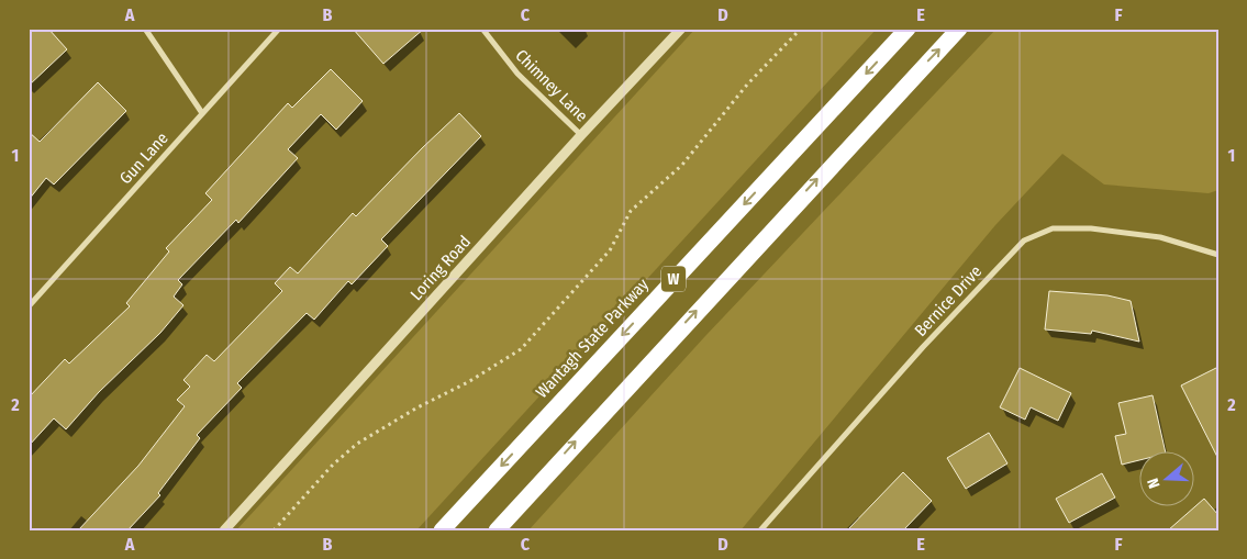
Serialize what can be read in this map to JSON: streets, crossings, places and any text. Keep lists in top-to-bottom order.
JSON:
{
  "streets": {
    "highway": ["W", "Wantagh State Parkway"],
    "street": [
      "Chimney Lane",
      "Gun Lane",
      "Loring Road",
      "Bernice Drive"
    ]
  },
  "crossings": [
    ["Chimney Lane", "Loring Road"]
  ],
  "north": "left",
  "grid": {
    "columns": [
      "A",
      "B",
      "C",
      "D",
      "E",
      "F"
    ],
    "rows": ["1", "2"]
  }
}
